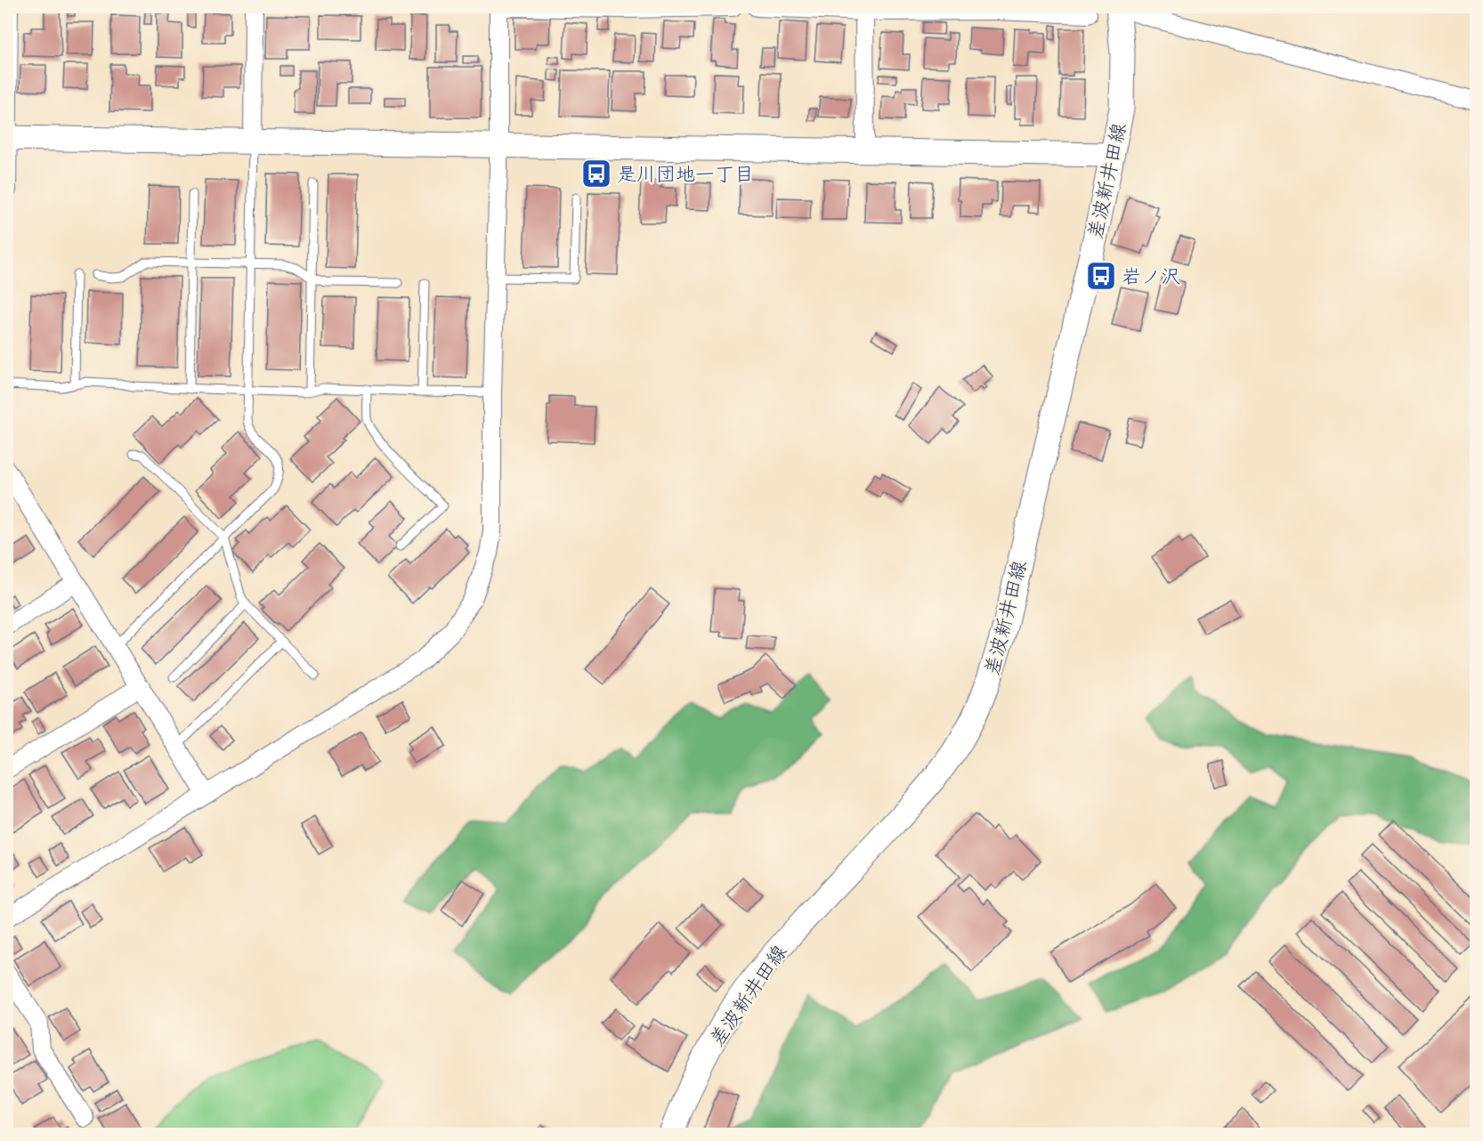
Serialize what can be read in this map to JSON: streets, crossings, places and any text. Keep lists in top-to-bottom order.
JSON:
{
  "streets": {
    "main road": ["差波新井田線"]
  },
  "places": {
    "bus stop": ["是川団地一丁目", "岩ノ沢"]
  }
}
